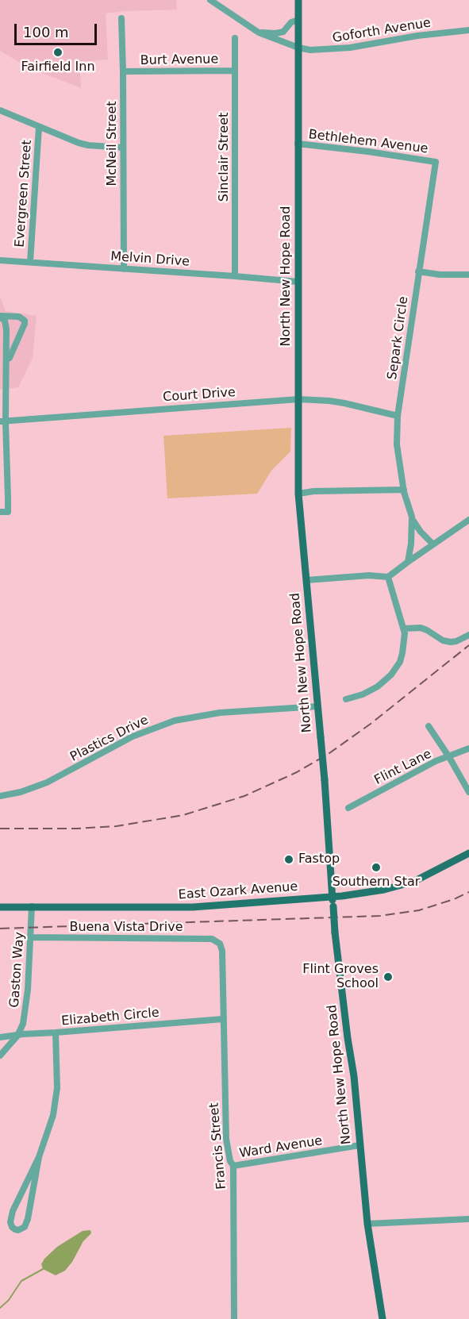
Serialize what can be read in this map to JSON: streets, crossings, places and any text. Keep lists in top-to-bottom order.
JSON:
{
  "streets": {
    "main road": ["North New Hope Road", "East Ozark Avenue"],
    "street": [
      "Goforth Avenue",
      "Burt Avenue",
      "Bethlehem Avenue",
      "McNeil Street",
      "Sinclair Street",
      "Evergreen Street",
      "Melvin Drive",
      "Separk Circle",
      "Court Drive",
      "Plastics Drive",
      "Flint Lane",
      "Buena Vista Drive",
      "Gaston Way",
      "Elizabeth Circle",
      "Francis Street",
      "Ward Avenue"
    ]
  },
  "crossings": [
    ["Goforth Avenue", "North New Hope Road"],
    ["Burt Avenue", "McNeil Street"],
    ["Burt Avenue", "Sinclair Street"],
    ["Bethlehem Avenue", "North New Hope Road"],
    ["Bethlehem Avenue", "Separk Circle"],
    ["McNeil Street", "Melvin Drive"],
    ["Sinclair Street", "Melvin Drive"],
    ["Evergreen Street", "Melvin Drive"],
    ["Melvin Drive", "North New Hope Road"],
    ["North New Hope Road", "Court Drive"],
    ["North New Hope Road", "Plastics Drive"],
    ["North New Hope Road", "East Ozark Avenue"],
    ["North New Hope Road", "Ward Avenue"],
    ["Separk Circle", "Court Drive"],
    ["East Ozark Avenue", "Gaston Way"],
    ["Buena Vista Drive", "Gaston Way"],
    ["Buena Vista Drive", "Francis Street"],
    ["Gaston Way", "Elizabeth Circle"],
    ["Elizabeth Circle", "Francis Street"],
    ["Francis Street", "Ward Avenue"]
  ],
  "places": [
    "Fairfield Inn",
    "Fastop",
    "Southern Star",
    "Flint Groves School"
  ],
  "scale_bar": "100 m"
}
